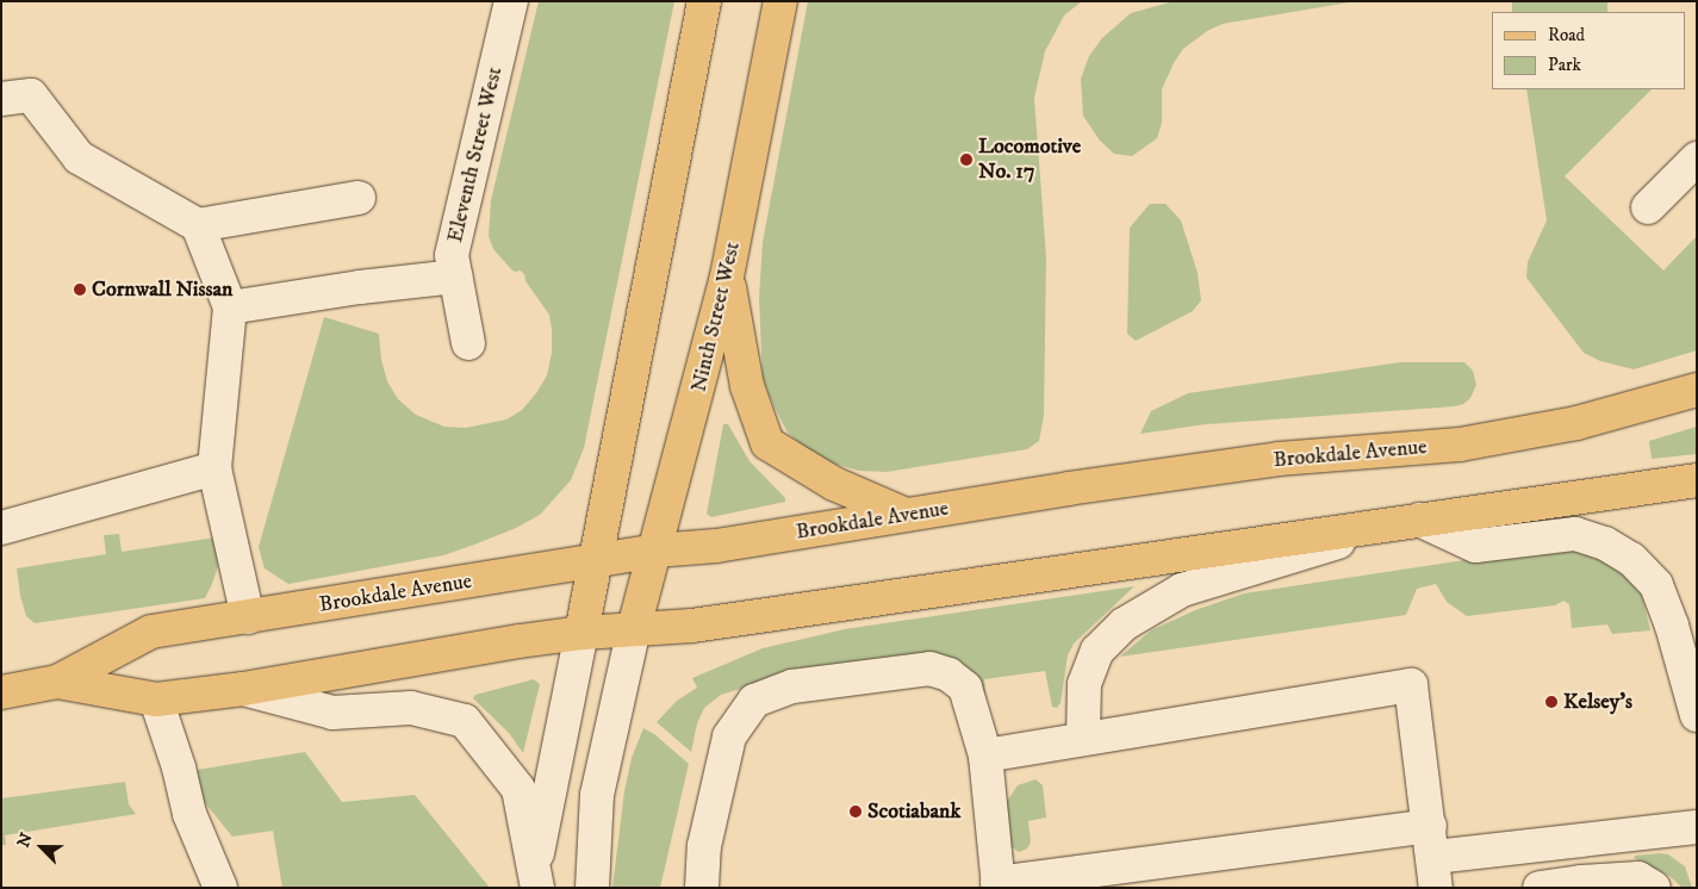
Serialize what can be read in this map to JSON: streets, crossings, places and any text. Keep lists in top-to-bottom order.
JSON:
{
  "streets": {
    "main road": ["Ninth Street West", "Brookdale Avenue"],
    "street": ["Eleventh Street West"]
  },
  "crossings": [
    ["Ninth Street West", "Brookdale Avenue"]
  ],
  "places": [
    "Locomotive No. 17",
    "Cornwall Nissan",
    "Kelsey's",
    "Scotiabank"
  ],
  "legend": ["Road", "Park"],
  "north": "top left"
}
